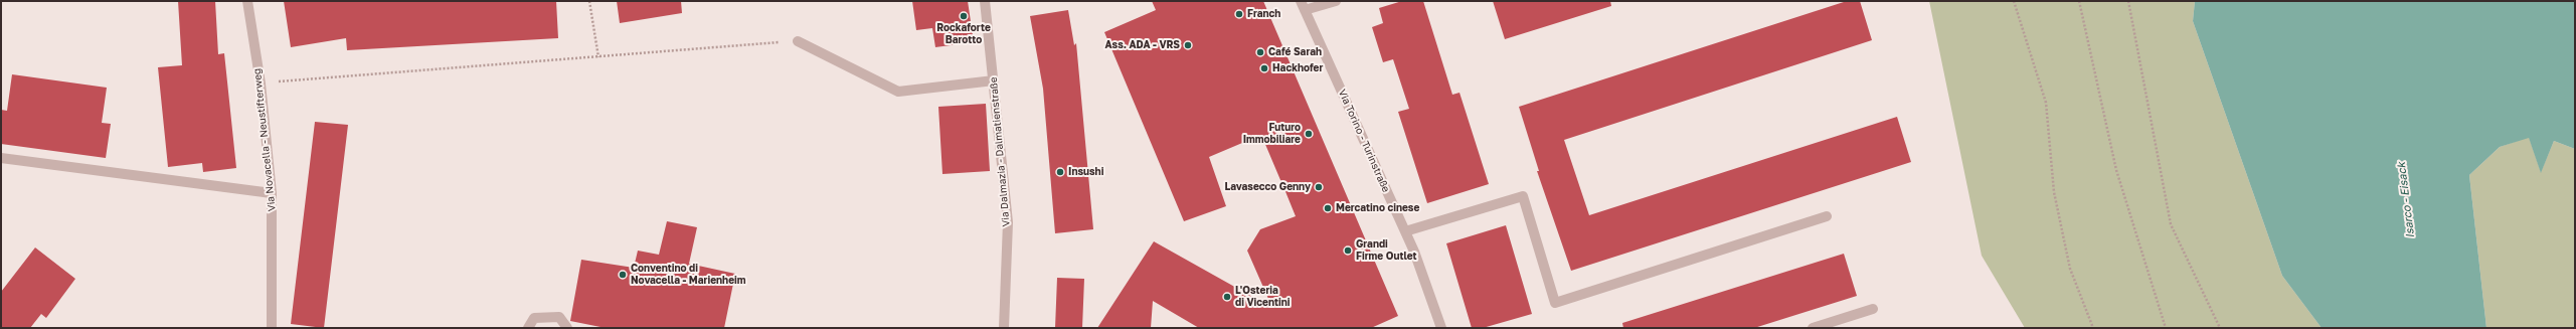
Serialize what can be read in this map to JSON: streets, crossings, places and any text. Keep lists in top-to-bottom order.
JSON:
{
  "streets": {
    "street": ["Via Novacella - Neustifterweg", "Via Torino - Turinstraße", "Via Dalmazia - Dalmatienstraße"]
  },
  "water": ["Isarco - Eisack"],
  "places": [
    "Franch",
    "Rockaforte Barotto",
    "Ass. ADA - VRS",
    "Café Sarah",
    "Hackhofer",
    "Futuro Immobiliare",
    "Insushi",
    "Lavasecco Genny",
    "Mercatino cinese",
    "Grandi Firme Outlet",
    "Conventino di Novacella - Marienheim",
    "L'Osteria di Vicentini"
  ]
}
